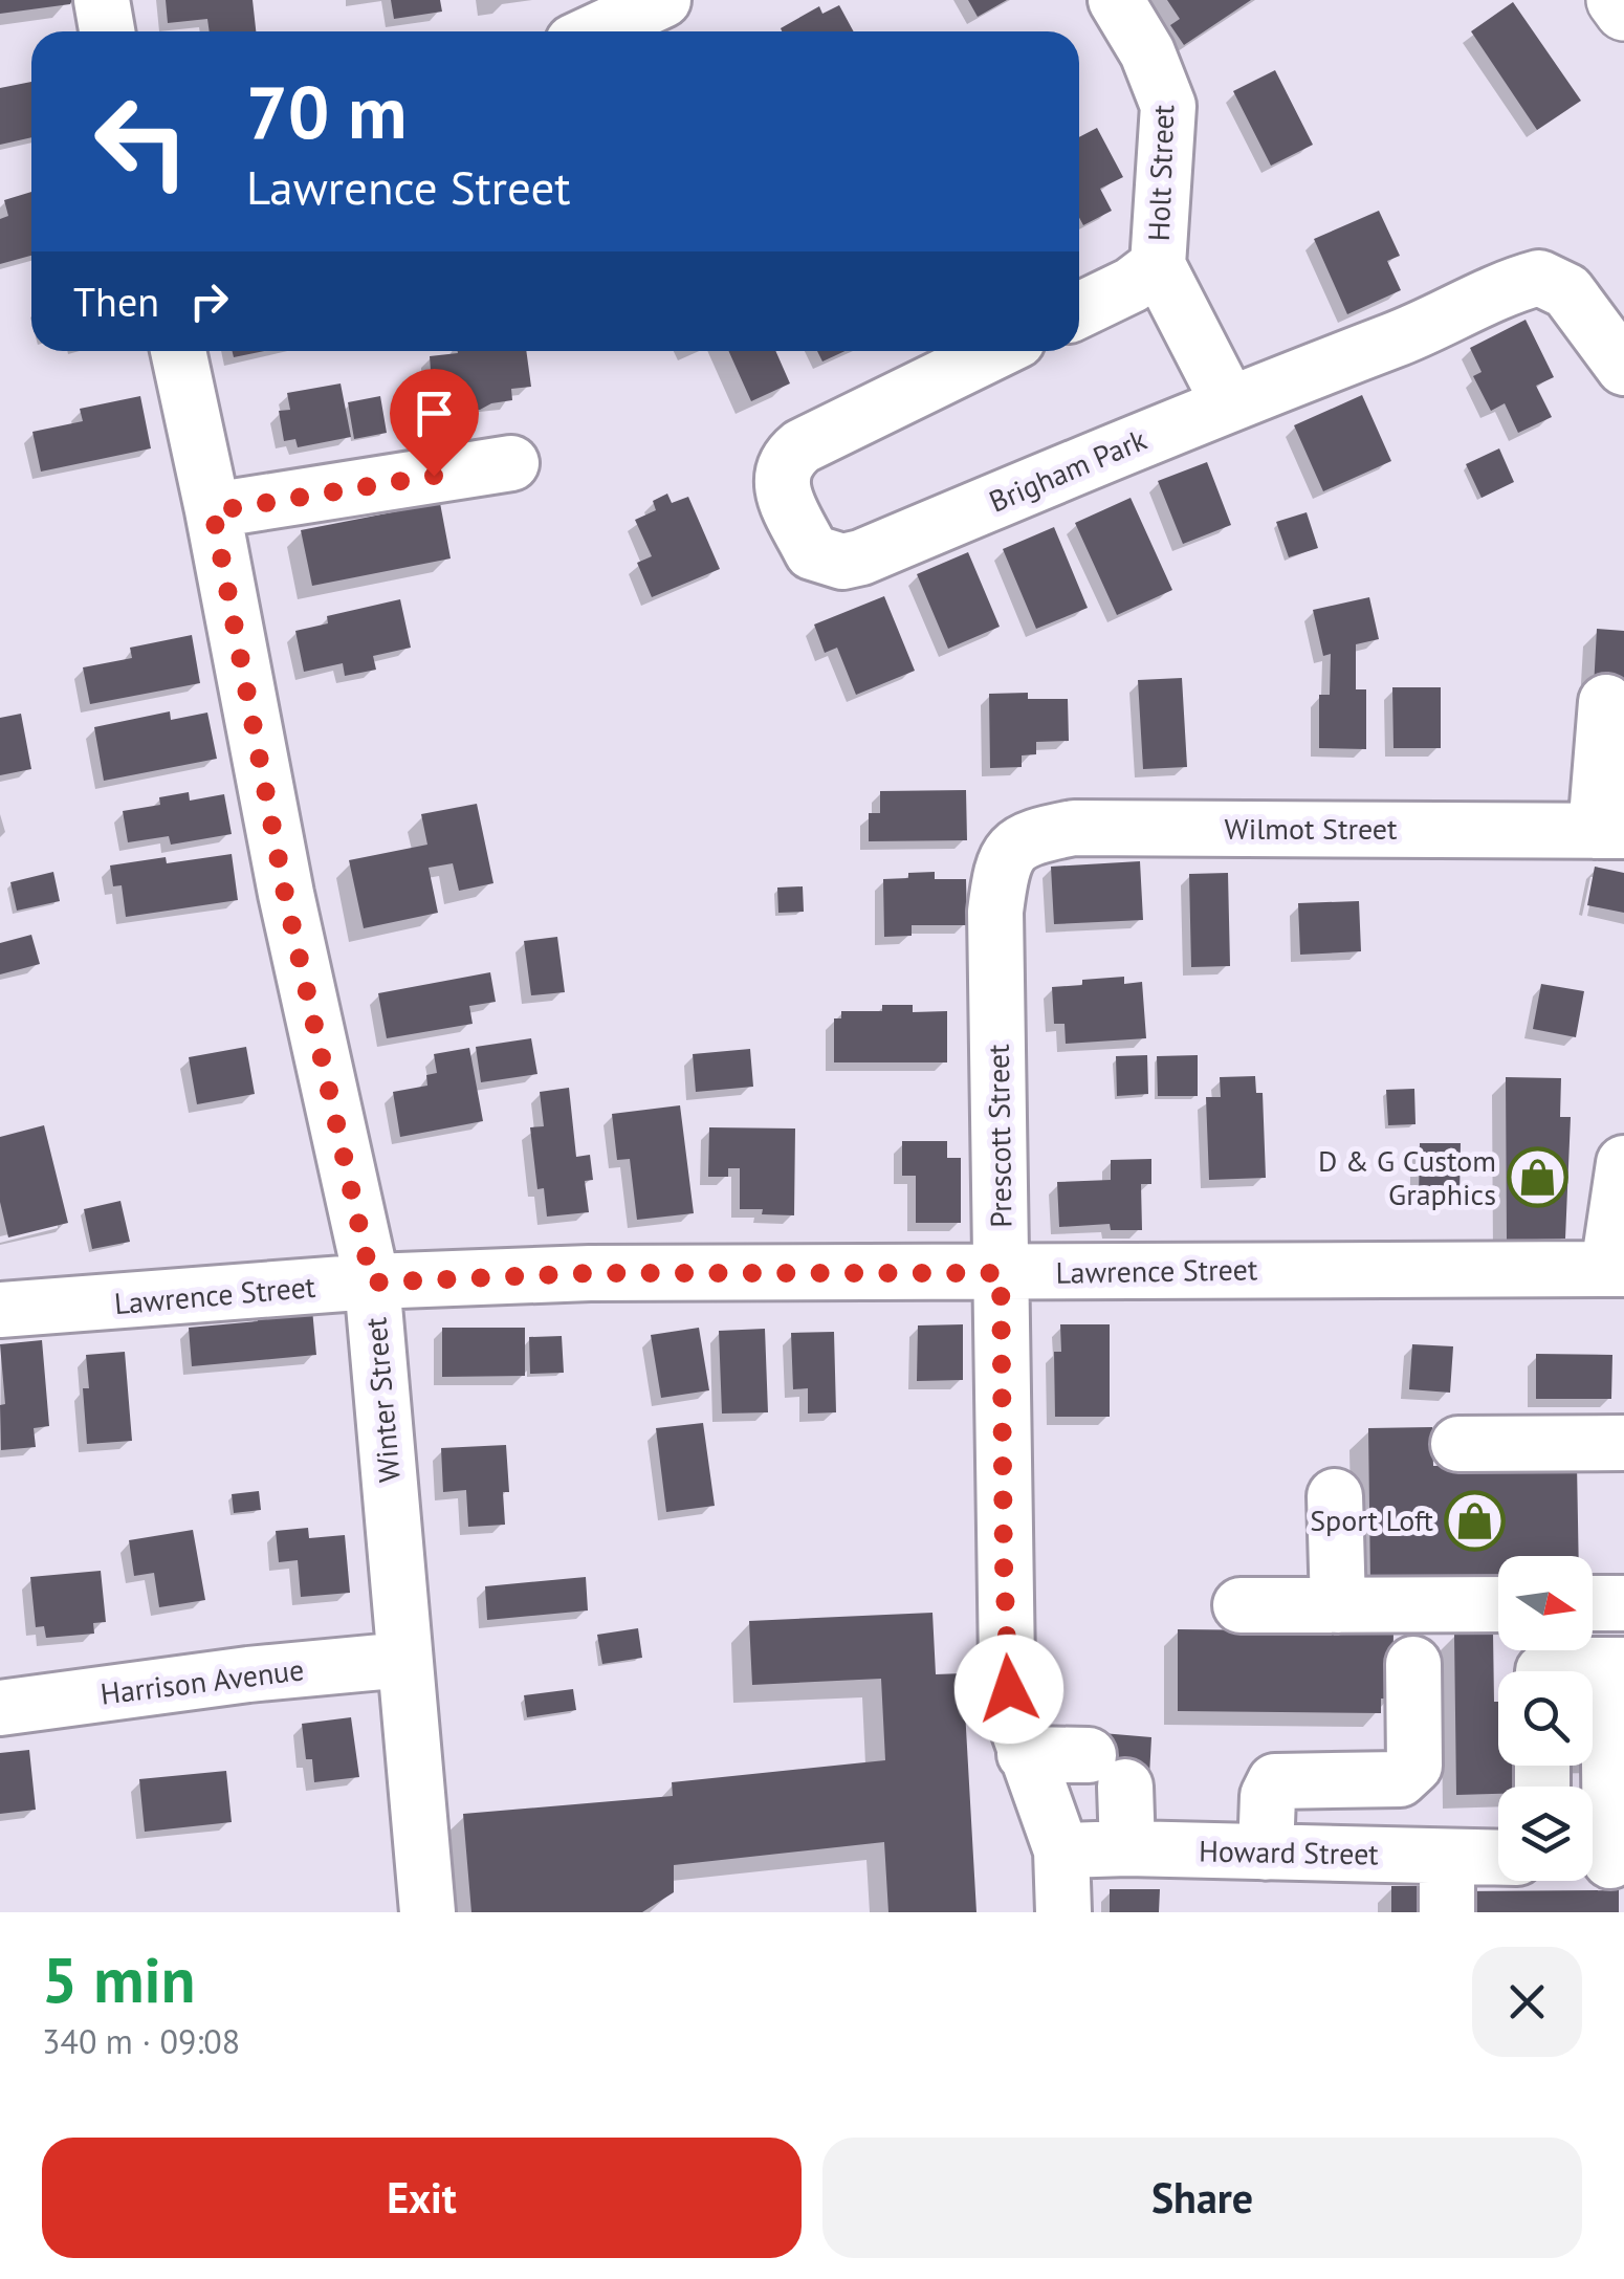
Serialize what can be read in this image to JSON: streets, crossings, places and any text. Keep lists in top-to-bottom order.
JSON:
{
  "streets": {
    "street": [
      "Holt Street",
      "Brigham Park",
      "Wilmot Street",
      "Prescott Street",
      "Lawrence Street",
      "Winter Street",
      "Harrison Avenue",
      "Howard Street"
    ]
  },
  "crossings": [
    ["Holt Street", "Brigham Park"],
    ["Wilmot Street", "Prescott Street"],
    ["Prescott Street", "Lawrence Street"],
    ["Prescott Street", "Howard Street"],
    ["Lawrence Street", "Winter Street"],
    ["Winter Street", "Harrison Avenue"]
  ],
  "places": {
    "shop": ["D & G Custom Graphics", "Sport Loft"]
  },
  "north": "right",
  "page": {
    "turn": ["70 m", "Lawrence Street"],
    "then": "Then",
    "heading": ["5 min", "340 m · 09:08"],
    "buttons": ["Exit", "Share"]
  }
}
